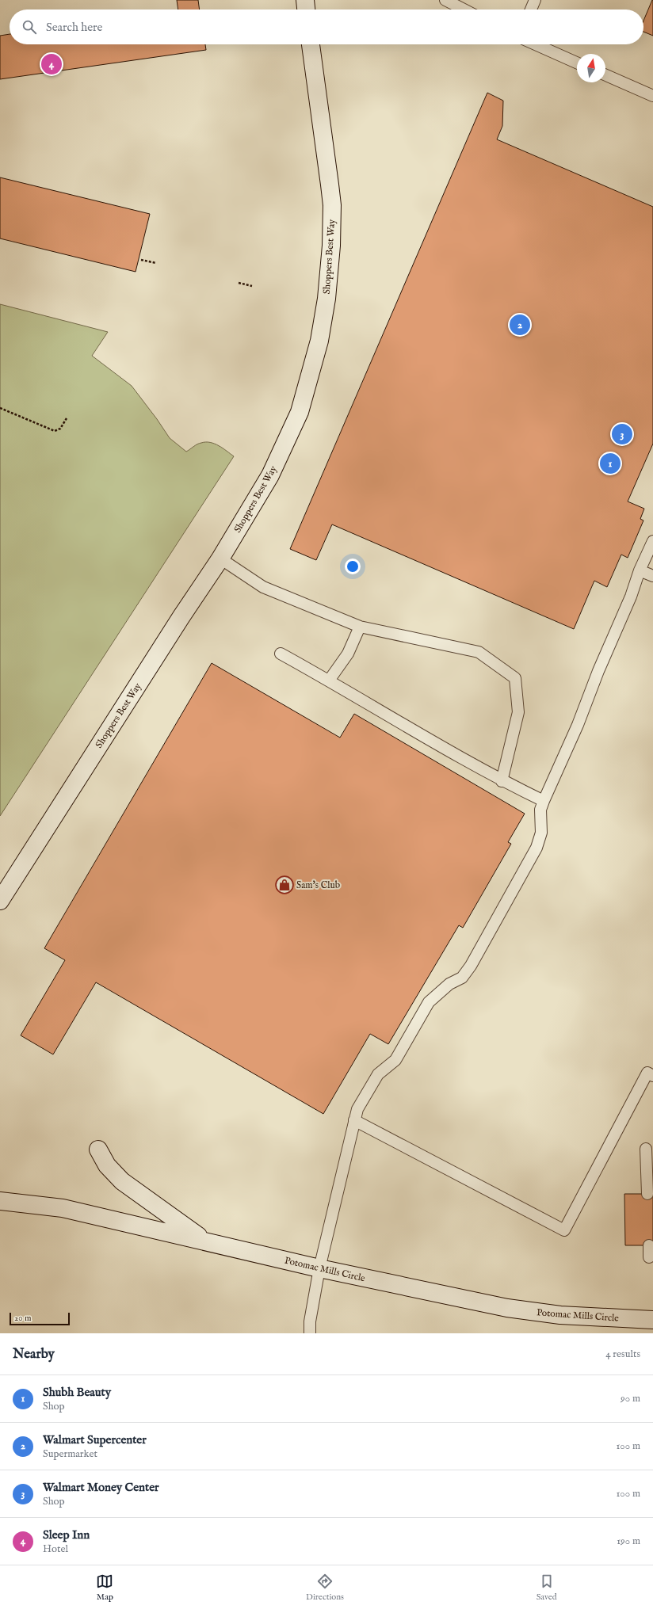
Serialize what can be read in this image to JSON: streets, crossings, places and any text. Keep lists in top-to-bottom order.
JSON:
{
  "streets": {
    "street": ["Shoppers Best Way", "Potomac Mills Circle"]
  },
  "places": {
    "shop": ["Sam's Club"]
  },
  "scale_bar": "20 m",
  "north": "top",
  "page": {
    "search": "Search here",
    "pins": [
      "4",
      "2",
      "3",
      "1"
    ],
    "scale": "20 m",
    "heading": ["Nearby", "4 results"],
    "list": [
      {
        "mark": "1",
        "name": "Shubh Beauty",
        "note": "Shop",
        "value": "90 m"
      },
      {
        "mark": "2",
        "name": "Walmart Supercenter",
        "note": "Supermarket",
        "value": "100 m"
      },
      {
        "mark": "3",
        "name": "Walmart Money Center",
        "note": "Shop",
        "value": "100 m"
      },
      {
        "mark": "4",
        "name": "Sleep Inn",
        "note": "Hotel",
        "value": "190 m"
      }
    ],
    "nav": ["Map", "Directions", "Saved"]
  }
}
